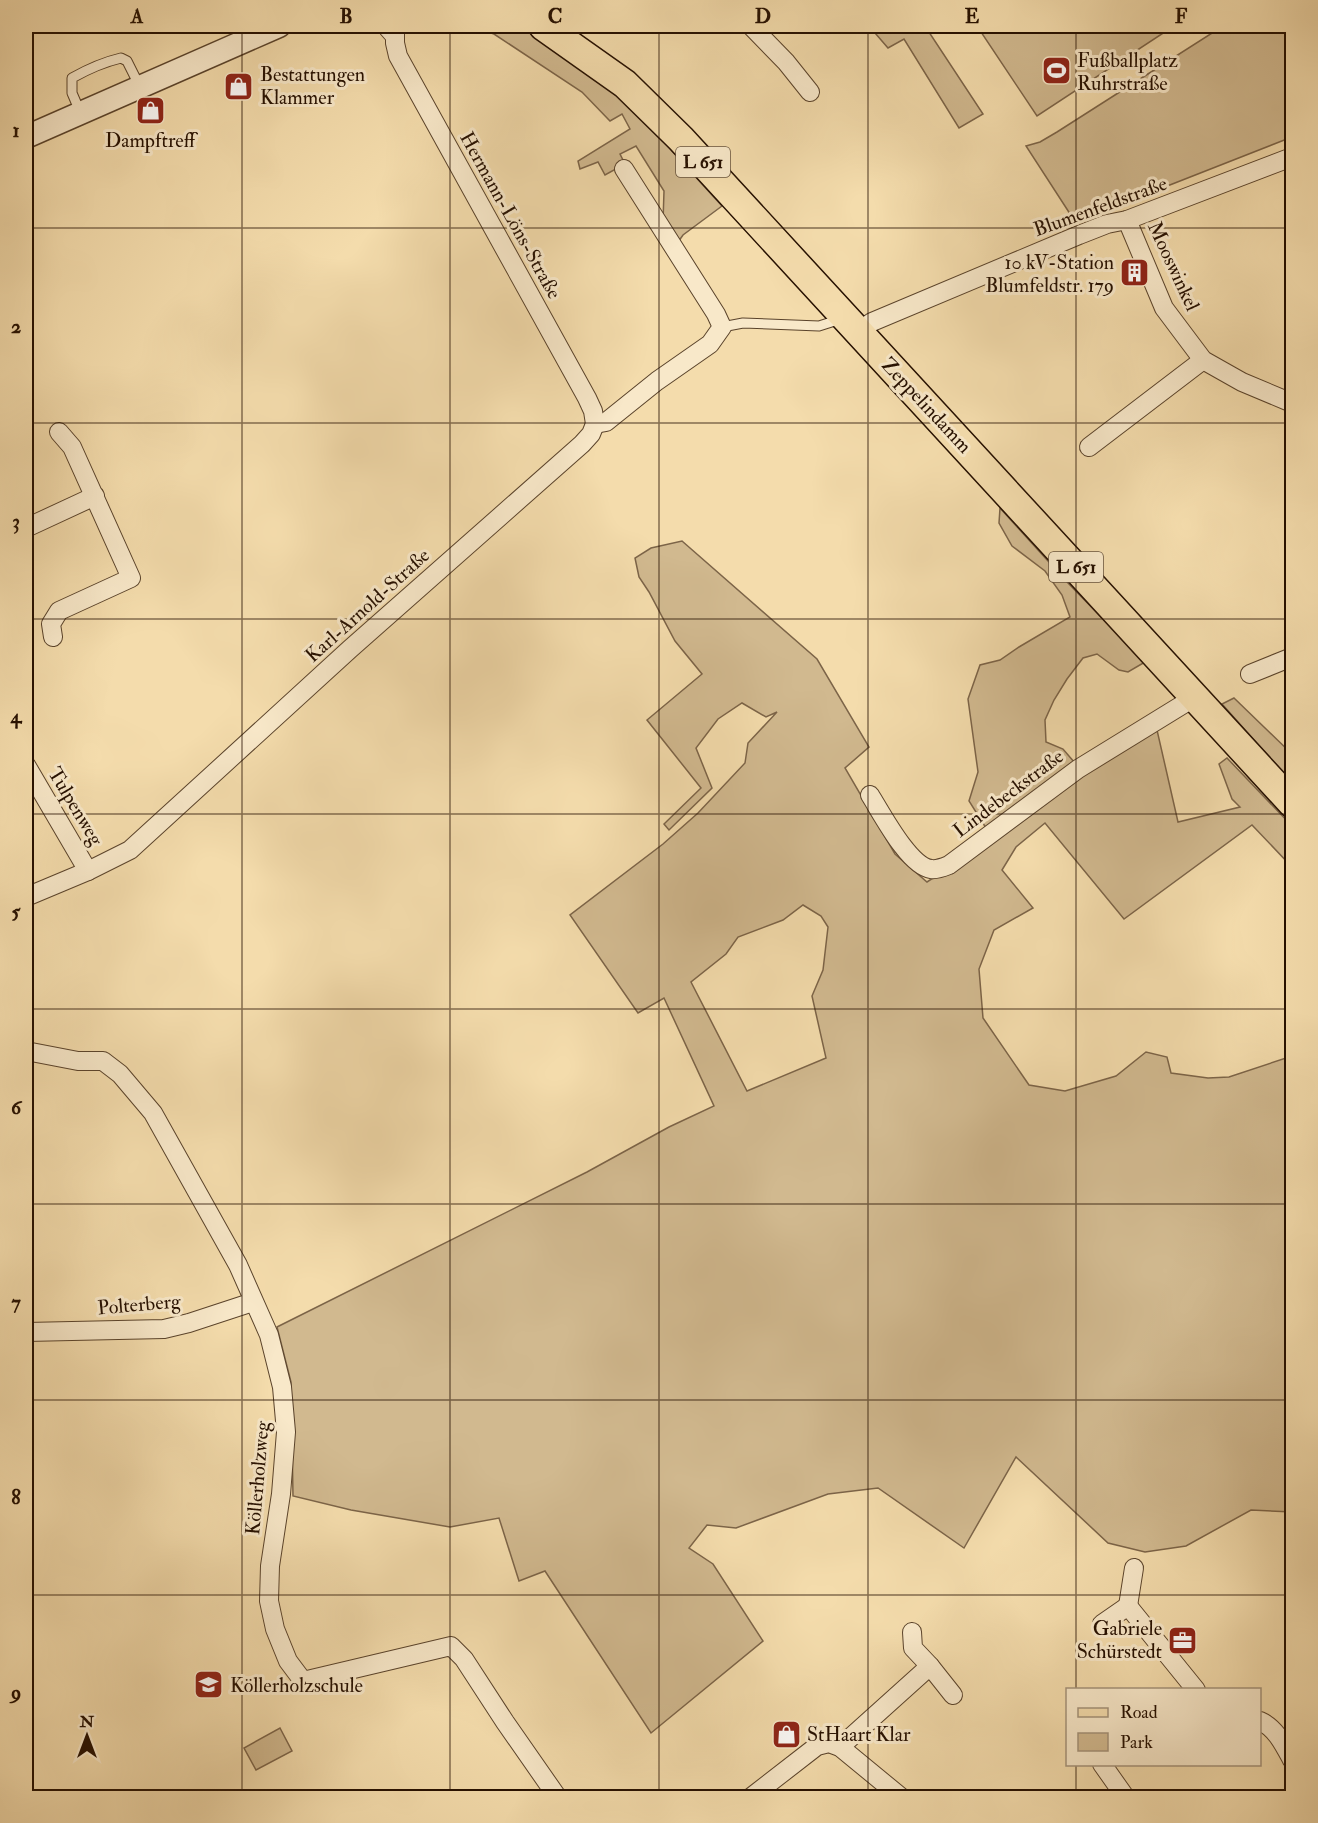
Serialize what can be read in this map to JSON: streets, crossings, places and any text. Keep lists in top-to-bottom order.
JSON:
{
  "streets": {
    "main road": ["L 651", "Zeppelindamm"],
    "street": [
      "Blumenfeldstraße",
      "Hermann-Löns-Straße",
      "Mooswinkel",
      "Karl-Arnold-Straße",
      "Lindebeckstraße",
      "Tulpenweg",
      "Polterberg",
      "Köllerholzweg"
    ]
  },
  "crossings": [
    ["Blumenfeldstraße", "Mooswinkel"],
    ["Blumenfeldstraße", "Zeppelindamm"],
    ["Hermann-Löns-Straße", "Karl-Arnold-Straße"],
    ["Zeppelindamm", "Lindebeckstraße"],
    ["Karl-Arnold-Straße", "Tulpenweg"],
    ["Polterberg", "Köllerholzweg"]
  ],
  "places": {
    "sports": ["Fußballplatz Ruhrstraße"],
    "shop": ["Bestattungen Klammer", "Dampftreff", "StHaart Klar"],
    "building": ["10 kV-Station Blumfeldstr. 179"],
    "office": ["Gabriele Schürstedt"],
    "school or university": ["Köllerholzschule"]
  },
  "legend": ["Road", "Park"],
  "north": "top",
  "grid": {
    "columns": [
      "A",
      "B",
      "C",
      "D",
      "E",
      "F"
    ],
    "rows": [
      "1",
      "2",
      "3",
      "4",
      "5",
      "6",
      "7",
      "8",
      "9"
    ]
  }
}
